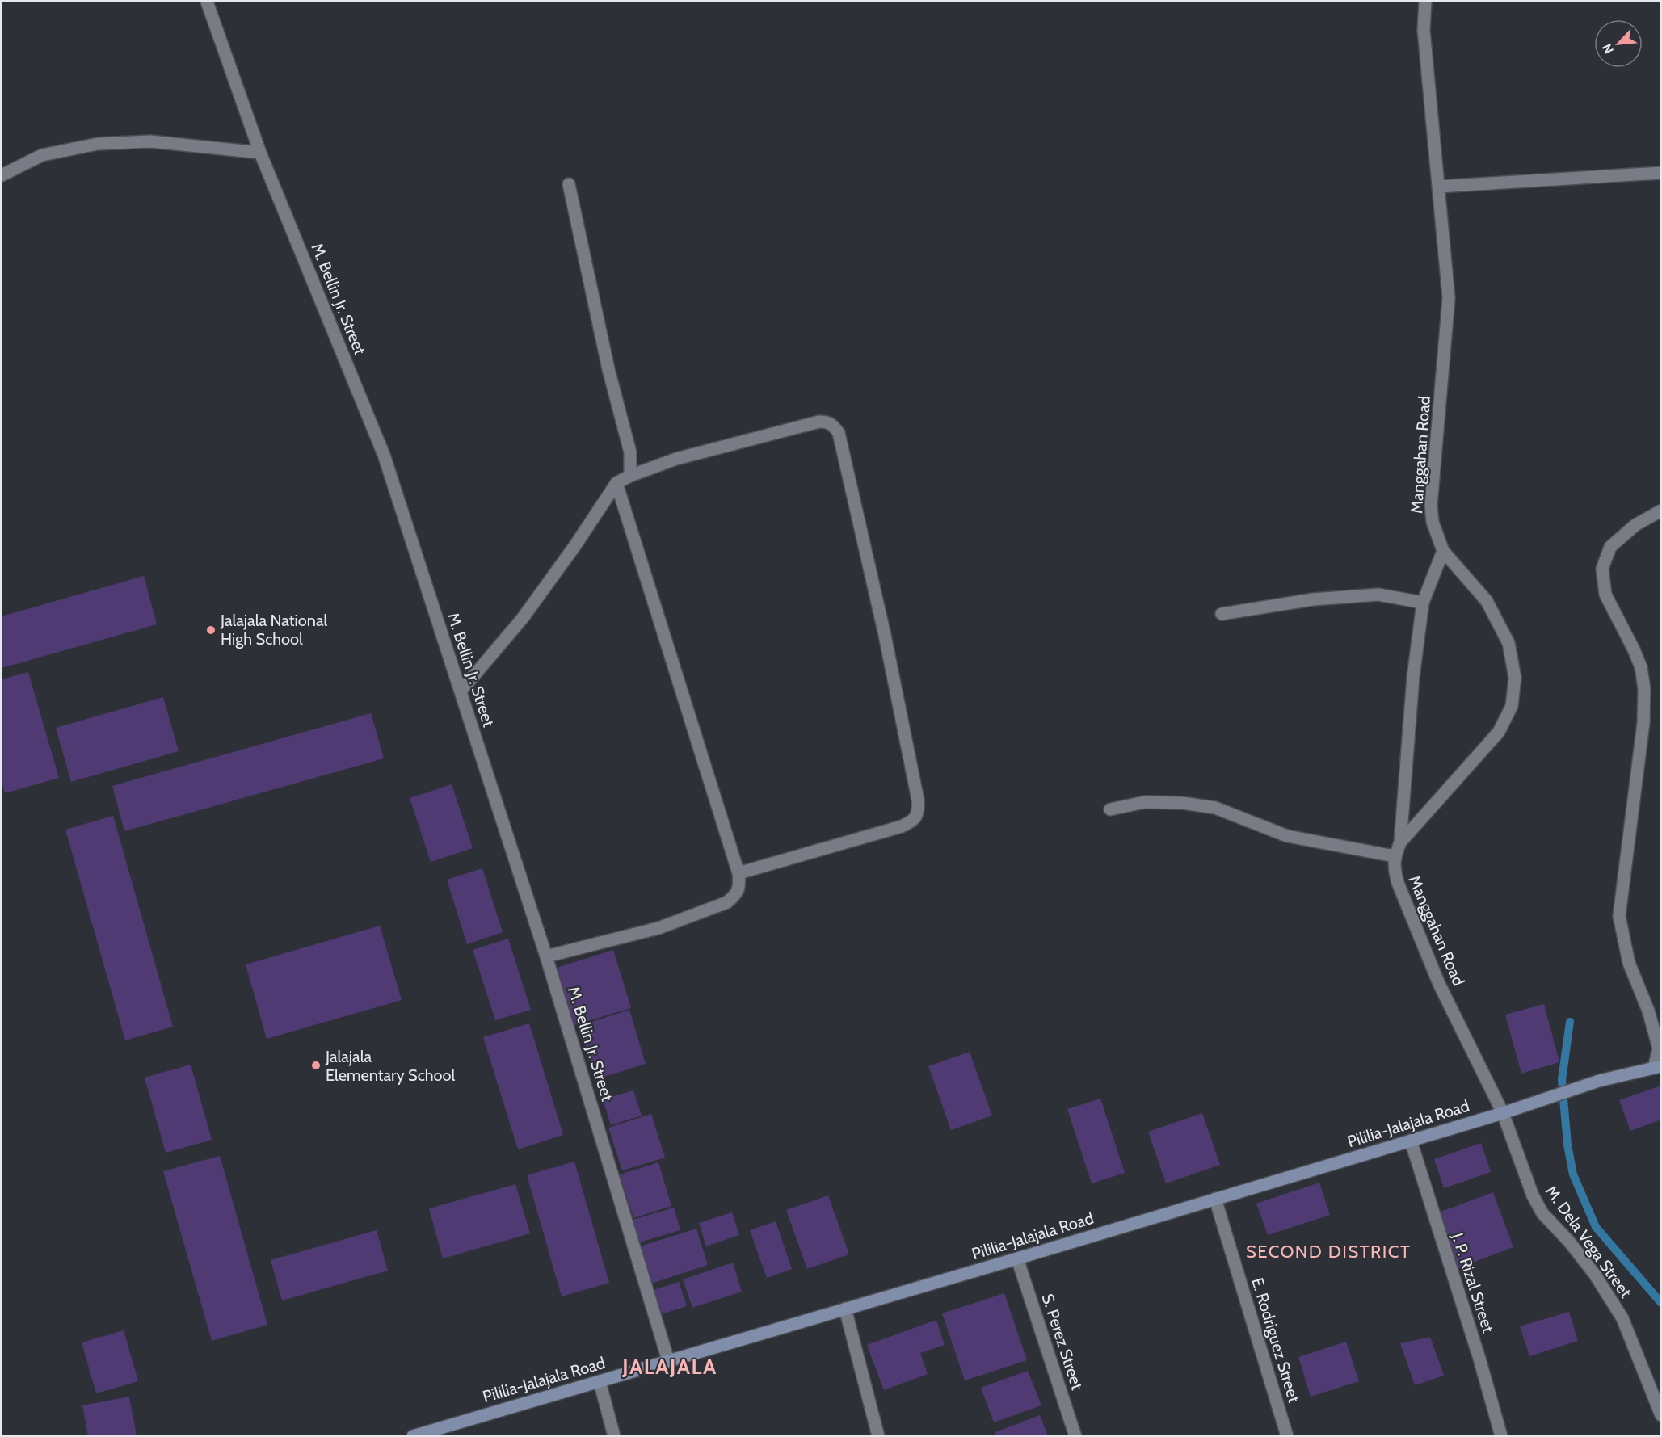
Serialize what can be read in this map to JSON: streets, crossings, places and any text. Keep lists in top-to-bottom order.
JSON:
{
  "streets": {
    "main road": ["Pililia-Jalajala Road"],
    "street": [
      "M. Bellin Jr. Street",
      "Manggahan Road",
      "M. Dela Vega Street",
      "J. P. Rizal Street",
      "E. Rodriguez Street",
      "S. Perez Street"
    ]
  },
  "crossings": [
    ["M. Bellin Jr. Street", "Pililia-Jalajala Road"],
    ["Manggahan Road", "Pililia-Jalajala Road"],
    ["Manggahan Road", "M. Dela Vega Street"],
    ["Pililia-Jalajala Road", "M. Dela Vega Street"],
    ["Pililia-Jalajala Road", "J. P. Rizal Street"],
    ["Pililia-Jalajala Road", "E. Rodriguez Street"],
    ["Pililia-Jalajala Road", "S. Perez Street"]
  ],
  "districts": ["SECOND DISTRICT", "JALAJALA"],
  "places": ["Jalajala National High School", "Jalajala Elementary School"],
  "north": "bottom left"
}
